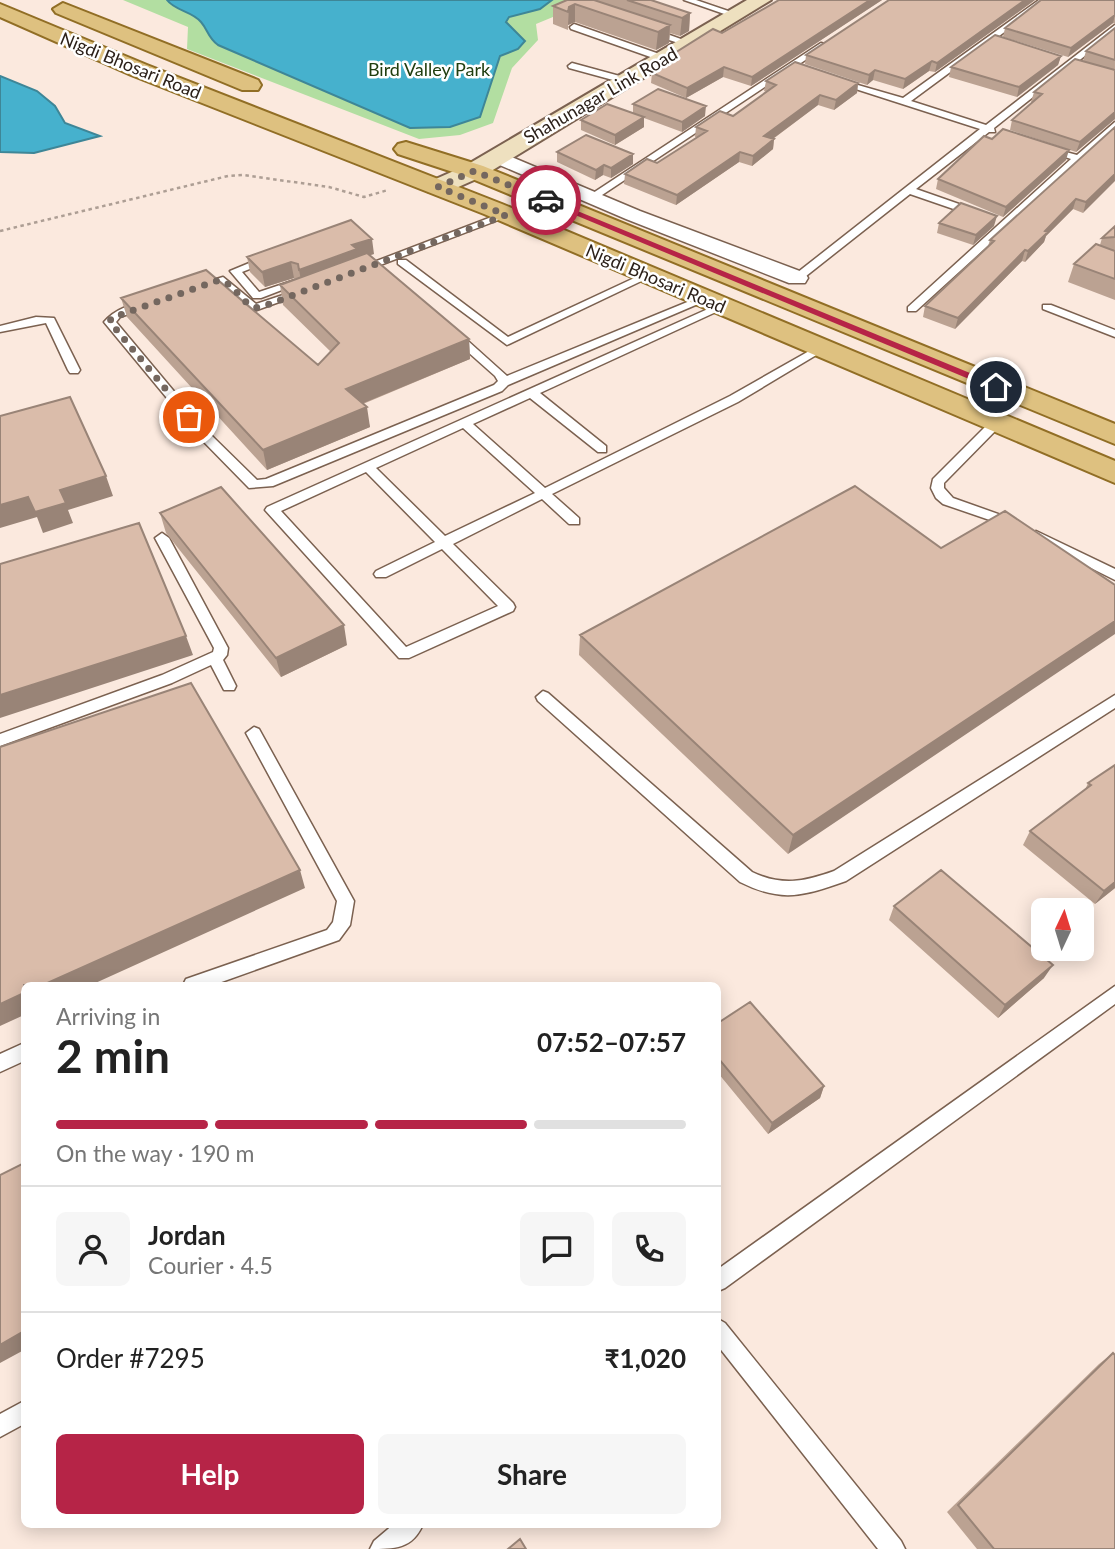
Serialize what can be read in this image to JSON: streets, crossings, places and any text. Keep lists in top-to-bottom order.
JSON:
{
  "streets": {
    "main road": ["Nigdi Bhosari Road"],
    "street": ["Shahunagar Link Road"]
  },
  "crossings": [
    ["Nigdi Bhosari Road", "Shahunagar Link Road"]
  ],
  "parks": ["Bird Valley Park"],
  "north": "top",
  "page": {
    "heading": ["2 min", "Arriving in", "07:52–07:57"],
    "panel": [
      "Jordan",
      "Courier · 4.5",
      "Order #7295",
      "₹1,020"
    ],
    "bar": "On the way · 190 m",
    "buttons": ["Help", "Share"]
  }
}
